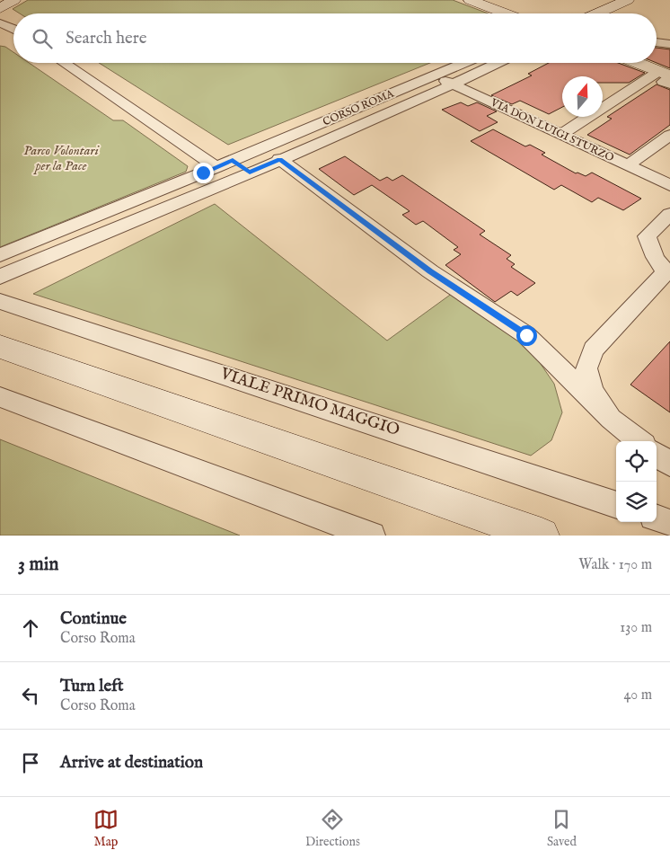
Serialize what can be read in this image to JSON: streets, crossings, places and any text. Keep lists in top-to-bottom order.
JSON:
{
  "streets": {
    "street": ["CORSO ROMA", "VIA DON LUIGI STURZO", "VIALE PRIMO MAGGIO"]
  },
  "crossings": [
    ["CORSO ROMA", "VIA DON LUIGI STURZO"]
  ],
  "parks": ["Parco Volontari per la Pace"],
  "north": "top",
  "page": {
    "search": "Search here",
    "heading": ["3 min", "Walk · 170 m"],
    "list": [
      ["Continue", "Corso Roma", "130 m"],
      ["Turn left", "Corso Roma", "40 m"],
      "Arrive at destination"
    ],
    "nav": ["Map", "Directions", "Saved"]
  }
}
